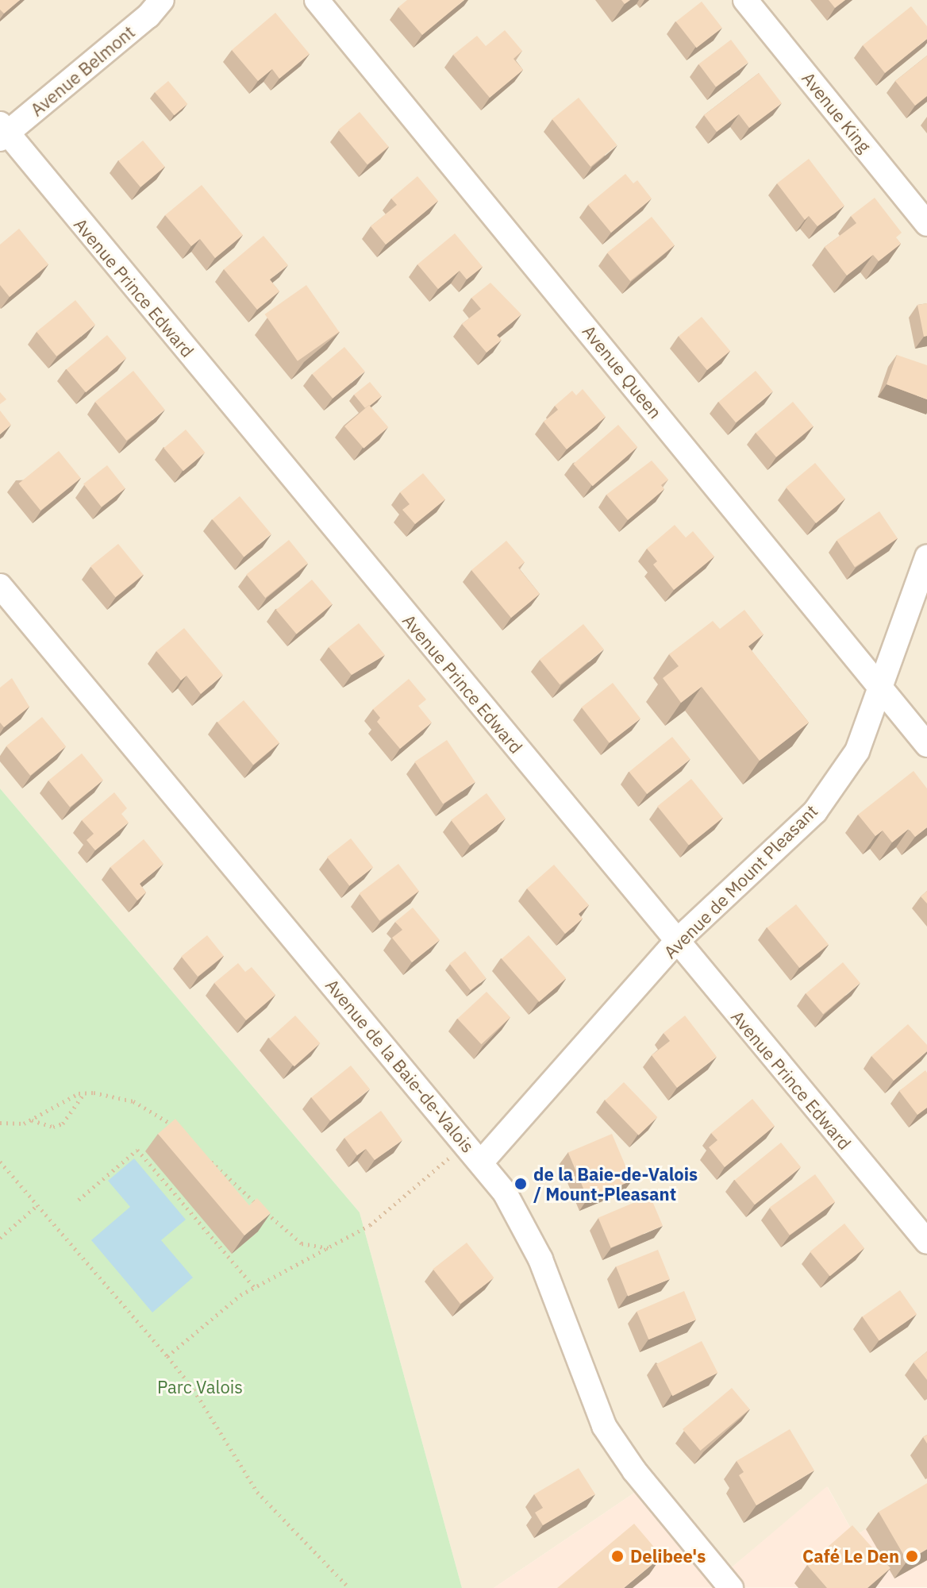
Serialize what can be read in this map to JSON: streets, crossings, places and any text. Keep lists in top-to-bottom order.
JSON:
{
  "streets": {
    "street": [
      "Avenue Belmont",
      "Avenue King",
      "Avenue Prince Edward",
      "Avenue Queen",
      "Avenue de Mount Pleasant",
      "Avenue de la Baie-de-Valois"
    ]
  },
  "crossings": [
    ["Avenue Belmont", "Avenue Prince Edward"],
    ["Avenue Prince Edward", "Avenue de Mount Pleasant"],
    ["Avenue Queen", "Avenue de Mount Pleasant"],
    ["Avenue de Mount Pleasant", "Avenue de la Baie-de-Valois"]
  ],
  "parks": ["Parc Valois"],
  "places": ["de la Baie-de-Valois / Mount-Pleasant", "Delibee's", "Café Le Den"]
}
